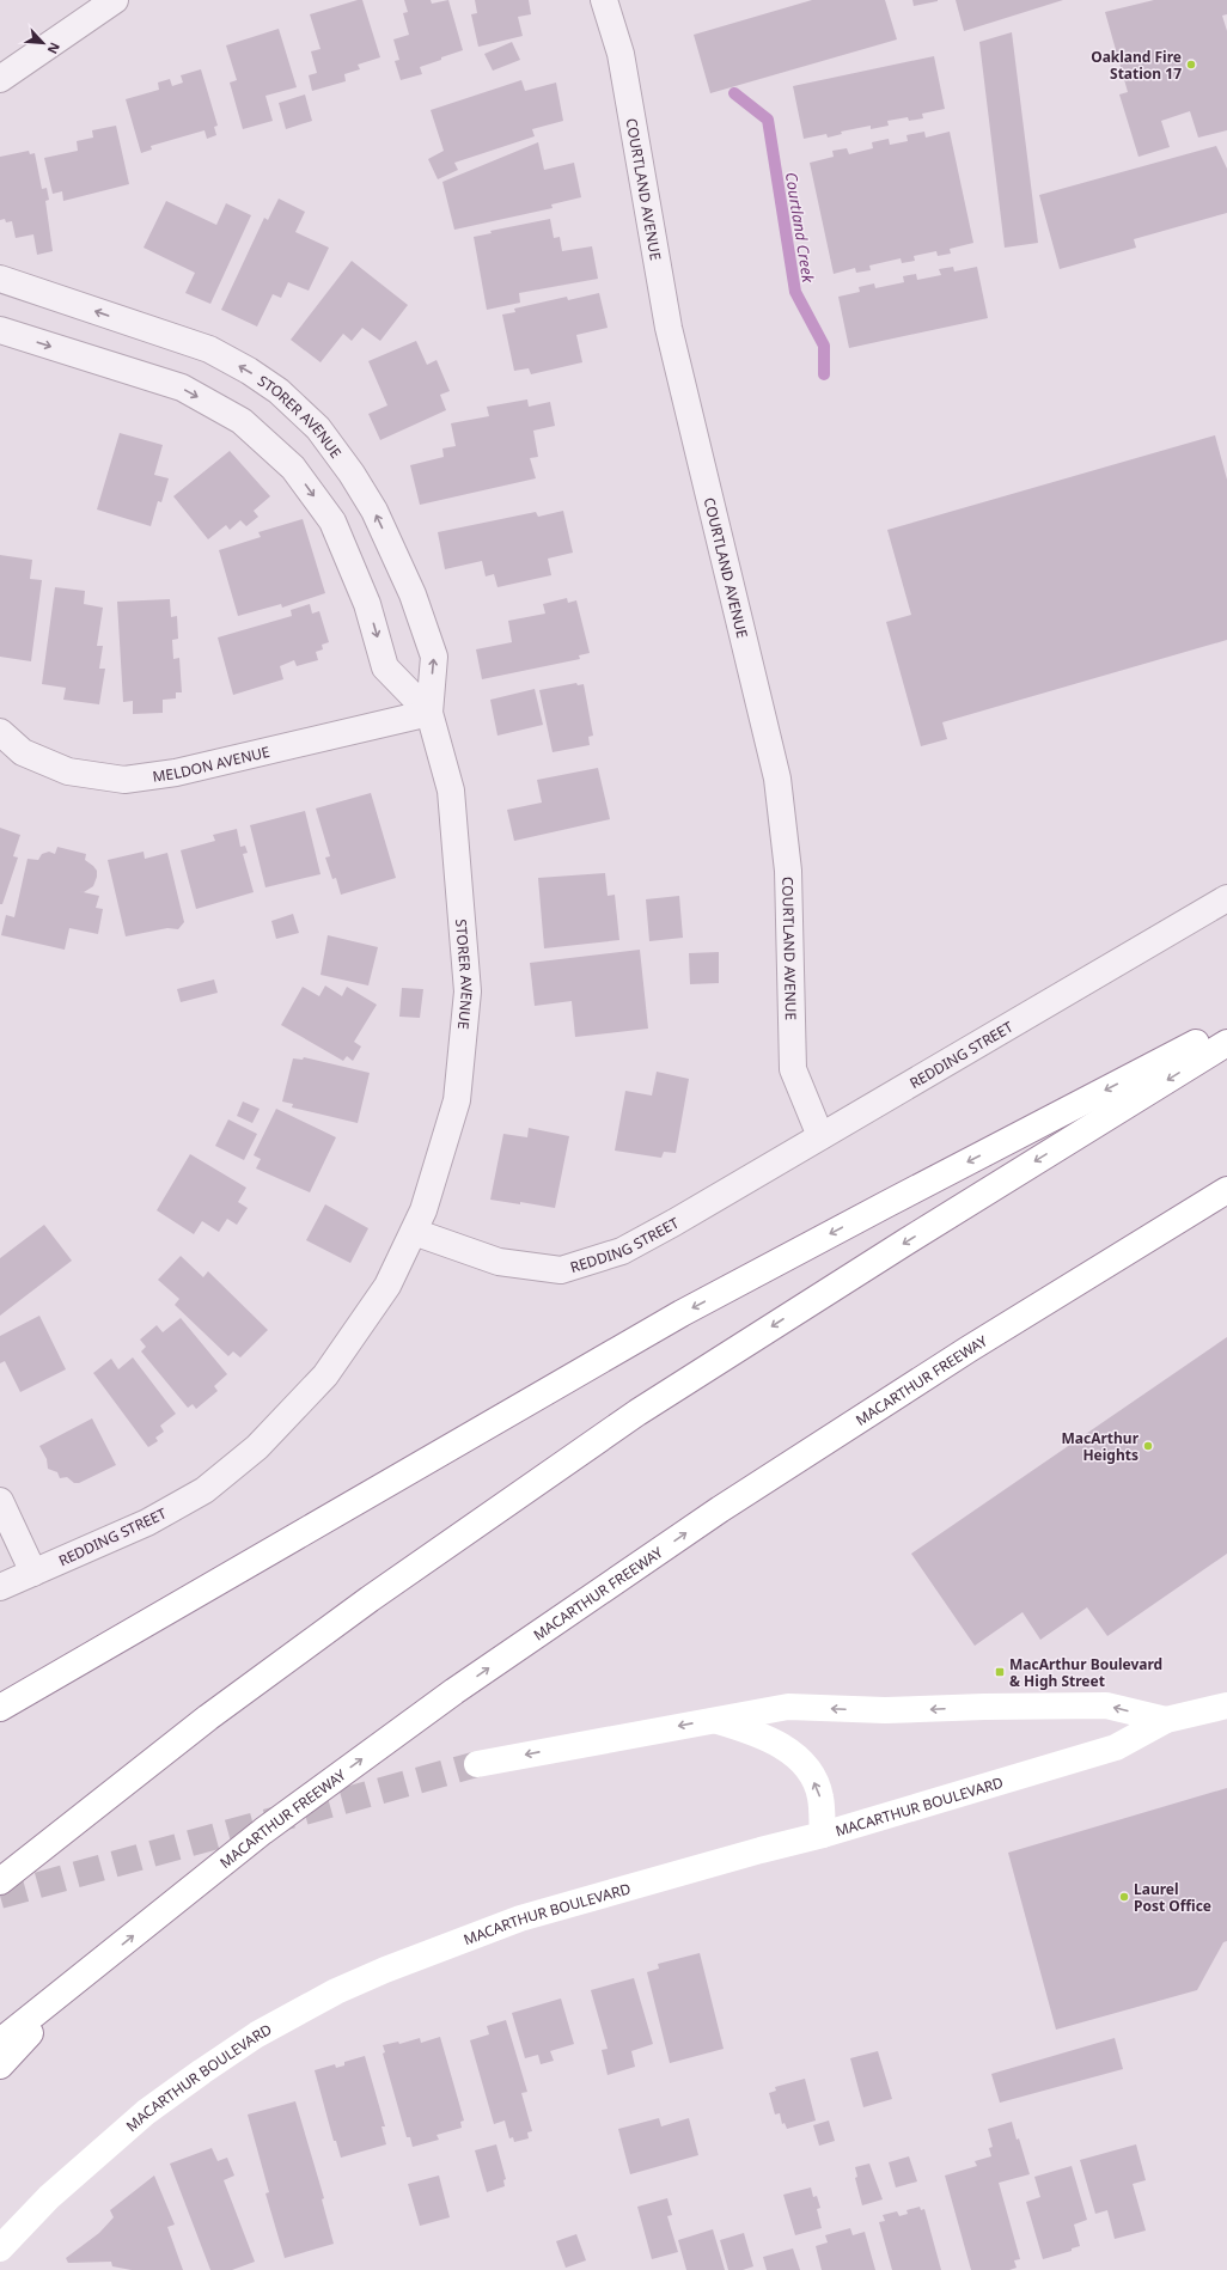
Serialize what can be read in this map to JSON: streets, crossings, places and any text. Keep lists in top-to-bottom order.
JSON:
{
  "streets": {
    "main road": ["MACARTHUR FREEWAY", "MACARTHUR BOULEVARD"],
    "street": [
      "COURTLAND AVENUE",
      "STORER AVENUE",
      "MELDON AVENUE",
      "REDDING STREET"
    ]
  },
  "crossings": [
    ["COURTLAND AVENUE", "REDDING STREET"],
    ["STORER AVENUE", "MELDON AVENUE"],
    ["STORER AVENUE", "REDDING STREET"]
  ],
  "water": ["Courtland Creek"],
  "places": {
    "other": ["Oakland Fire Station 17", "MacArthur Heights", "Laurel Post Office"],
    "transit": ["MacArthur Boulevard & High Street"]
  },
  "north": "bottom right"
}
